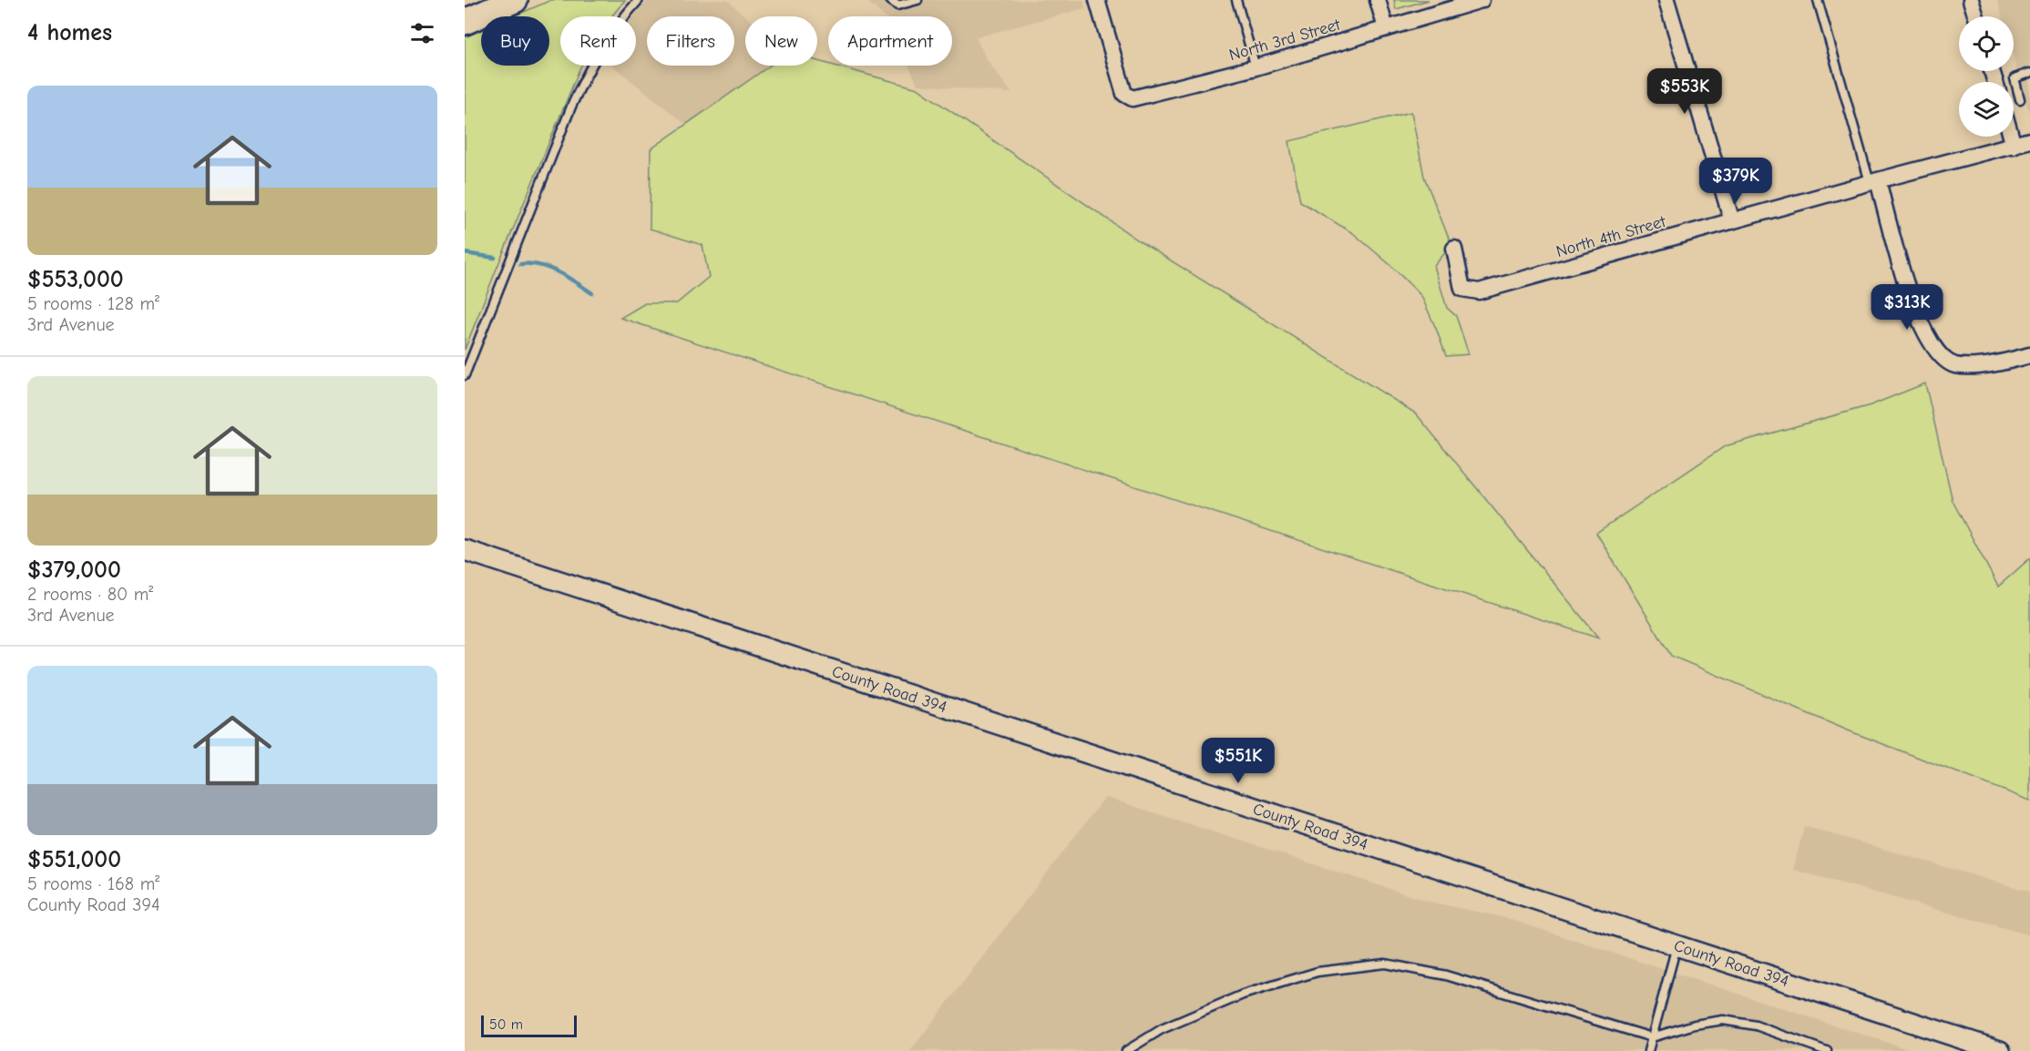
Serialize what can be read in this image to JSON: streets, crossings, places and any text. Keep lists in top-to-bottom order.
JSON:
{
  "streets": {
    "street": ["North 3rd Street", "North 4th Street", "County Road 394"]
  },
  "scale_bar": "50 m",
  "page": {
    "heading": "4 homes",
    "chip": [
      "Buy",
      "Rent",
      "Filters",
      "New",
      "Apartment"
    ],
    "list": [
      {
        "name": "$553,000",
        "note": "5 rooms · 128 m² · 3rd Avenue"
      },
      {
        "name": "$379,000",
        "note": "2 rooms · 80 m² · 3rd Avenue"
      },
      {
        "name": "$551,000",
        "note": "5 rooms · 168 m² · County Road 394"
      }
    ],
    "price": [
      "$553K",
      "$379K",
      "$313K",
      "$551K"
    ],
    "scale": "50 m"
  }
}
